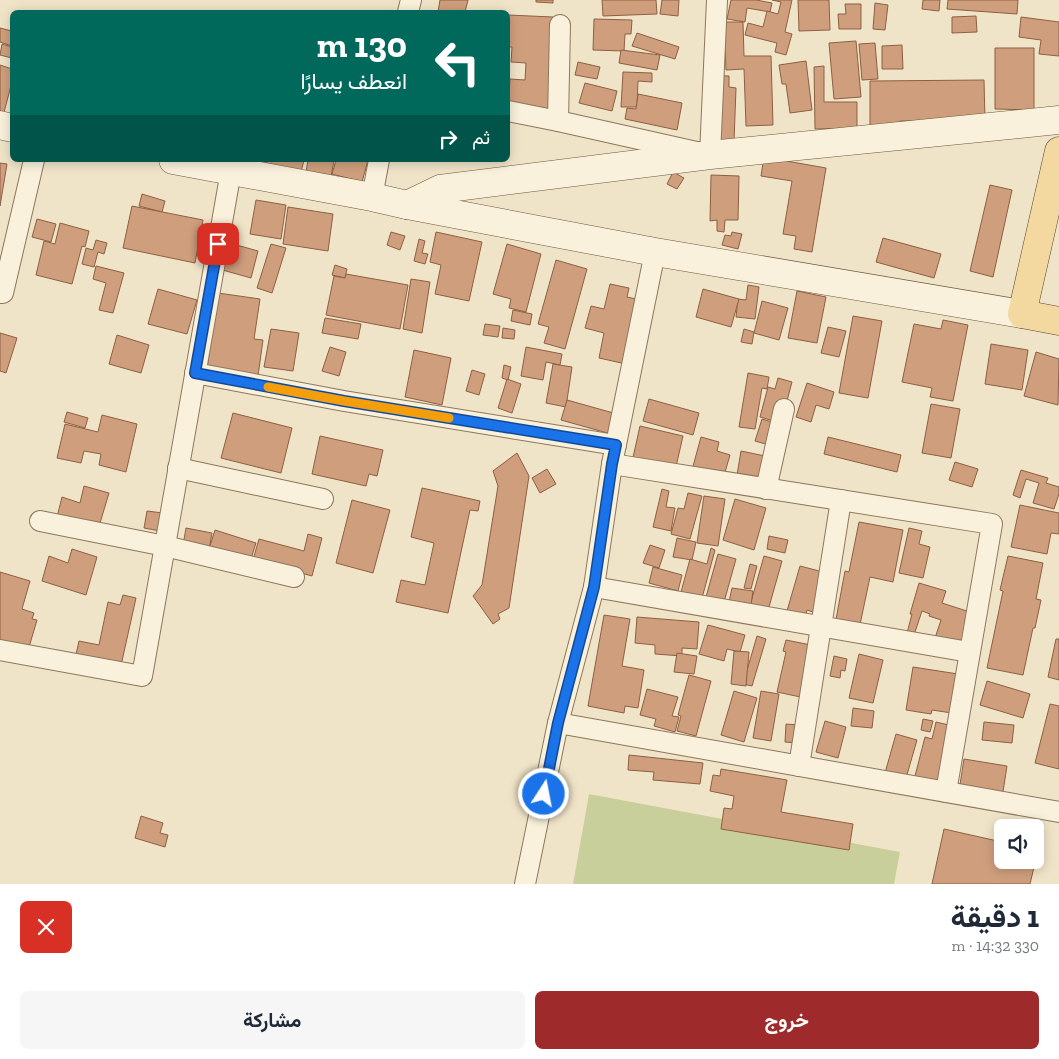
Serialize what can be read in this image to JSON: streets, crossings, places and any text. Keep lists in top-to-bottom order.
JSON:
{
  "page": {
    "turn": ["130 m", "انعطف يسارًا"],
    "then": "ثم",
    "heading": ["1 دقيقة", "330 m · 14:32"],
    "buttons": ["خروج", "مشاركة"]
  }
}
